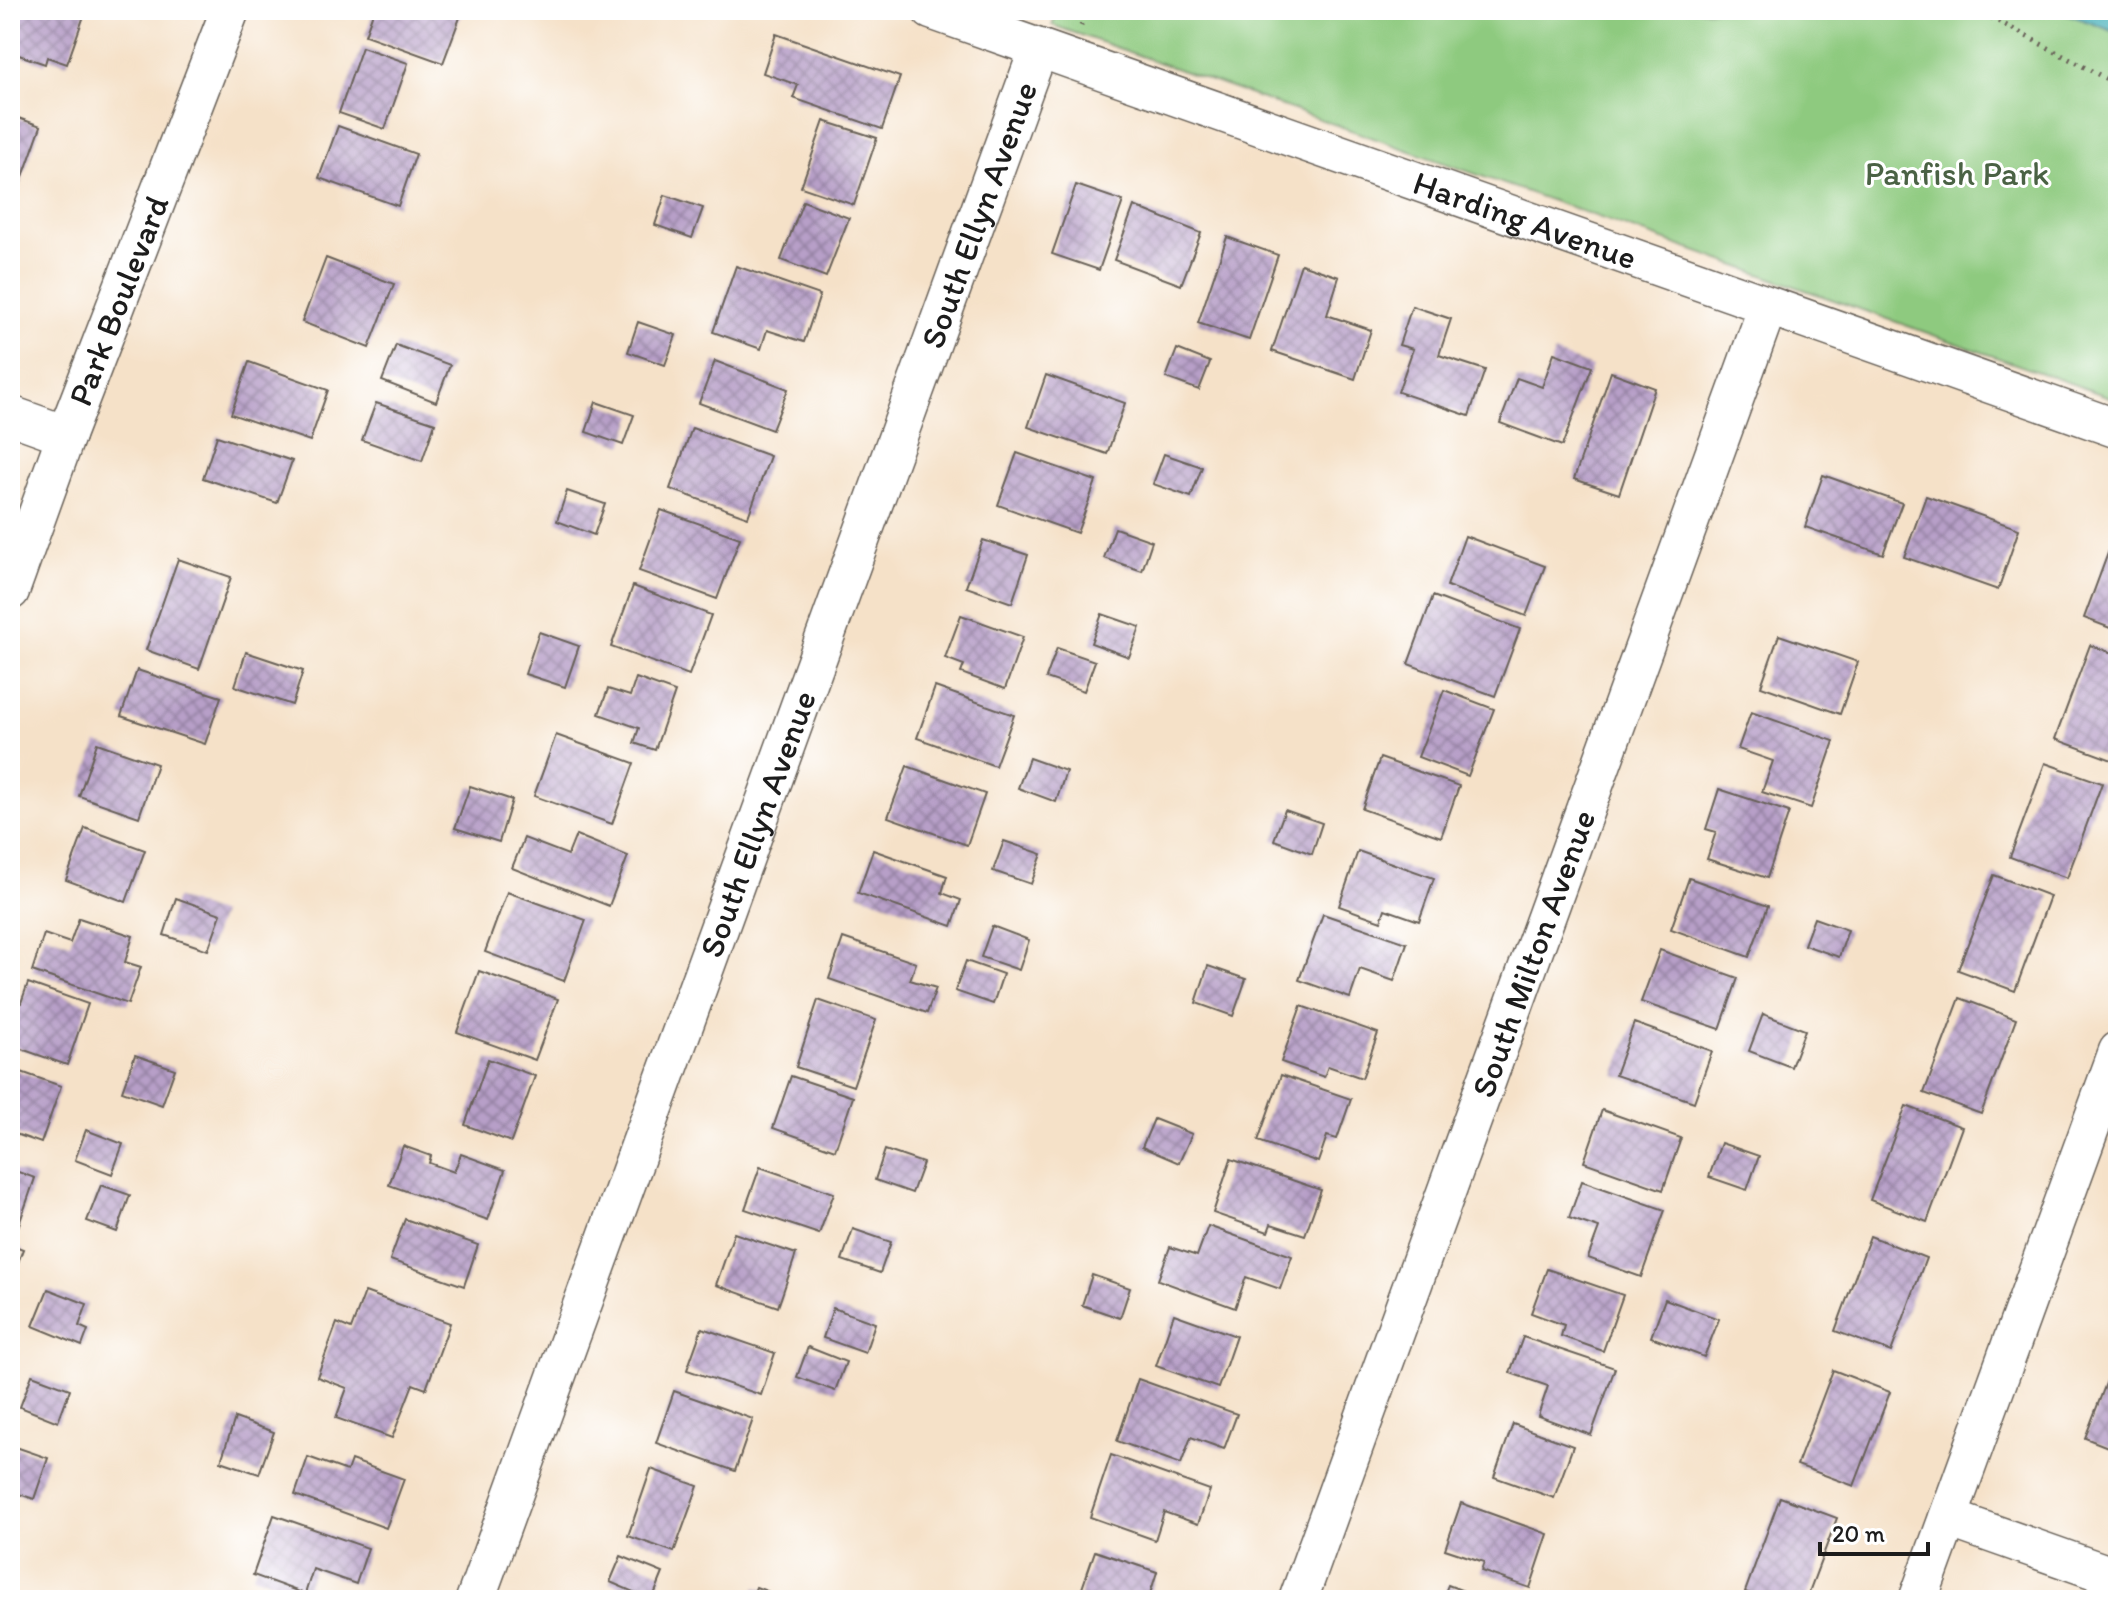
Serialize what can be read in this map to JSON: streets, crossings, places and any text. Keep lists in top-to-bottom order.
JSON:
{
  "streets": {
    "street": [
      "South Ellyn Avenue",
      "Harding Avenue",
      "Park Boulevard",
      "South Milton Avenue"
    ]
  },
  "crossings": [
    ["South Ellyn Avenue", "Harding Avenue"],
    ["Harding Avenue", "South Milton Avenue"]
  ],
  "parks": ["Panfish Park"],
  "scale_bar": "20 m"
}
